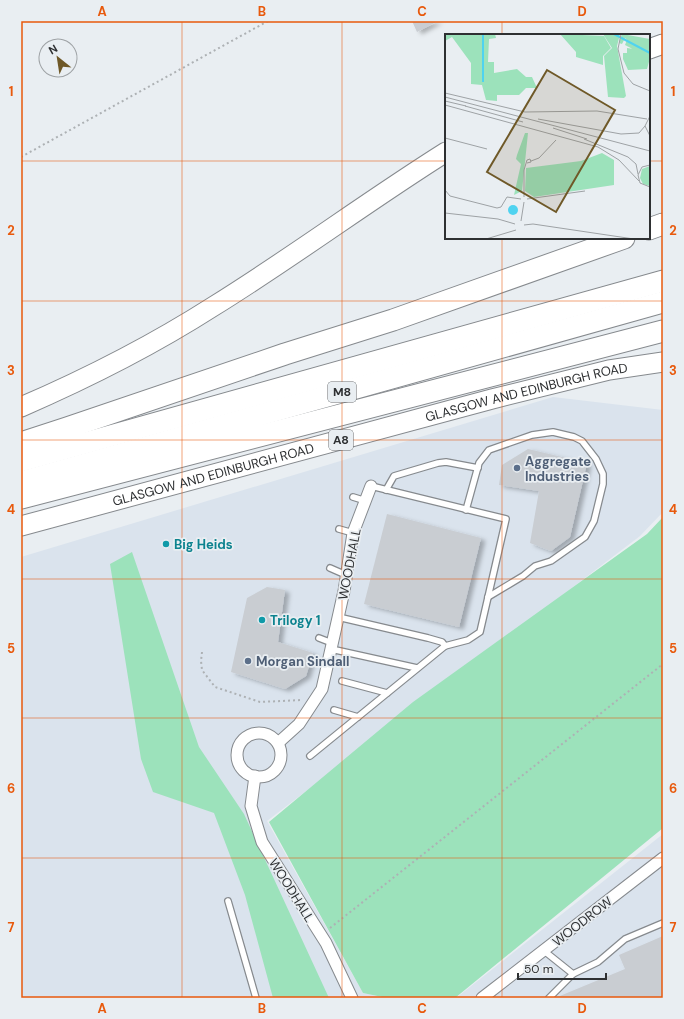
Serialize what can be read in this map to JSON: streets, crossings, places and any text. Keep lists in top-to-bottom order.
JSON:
{
  "streets": {
    "highway": ["M8", "GLASGOW AND EDINBURGH ROAD", "A8"],
    "street": ["WOODHALL", "WOODROW"]
  },
  "places": [
    "Aggregate Industries",
    "Big Heids",
    "Trilogy 1",
    "Morgan Sindall"
  ],
  "scale_bar": "50 m",
  "north": "top left",
  "grid": {
    "columns": [
      "A",
      "B",
      "C",
      "D"
    ],
    "rows": [
      "1",
      "2",
      "3",
      "4",
      "5",
      "6",
      "7"
    ]
  }
}
